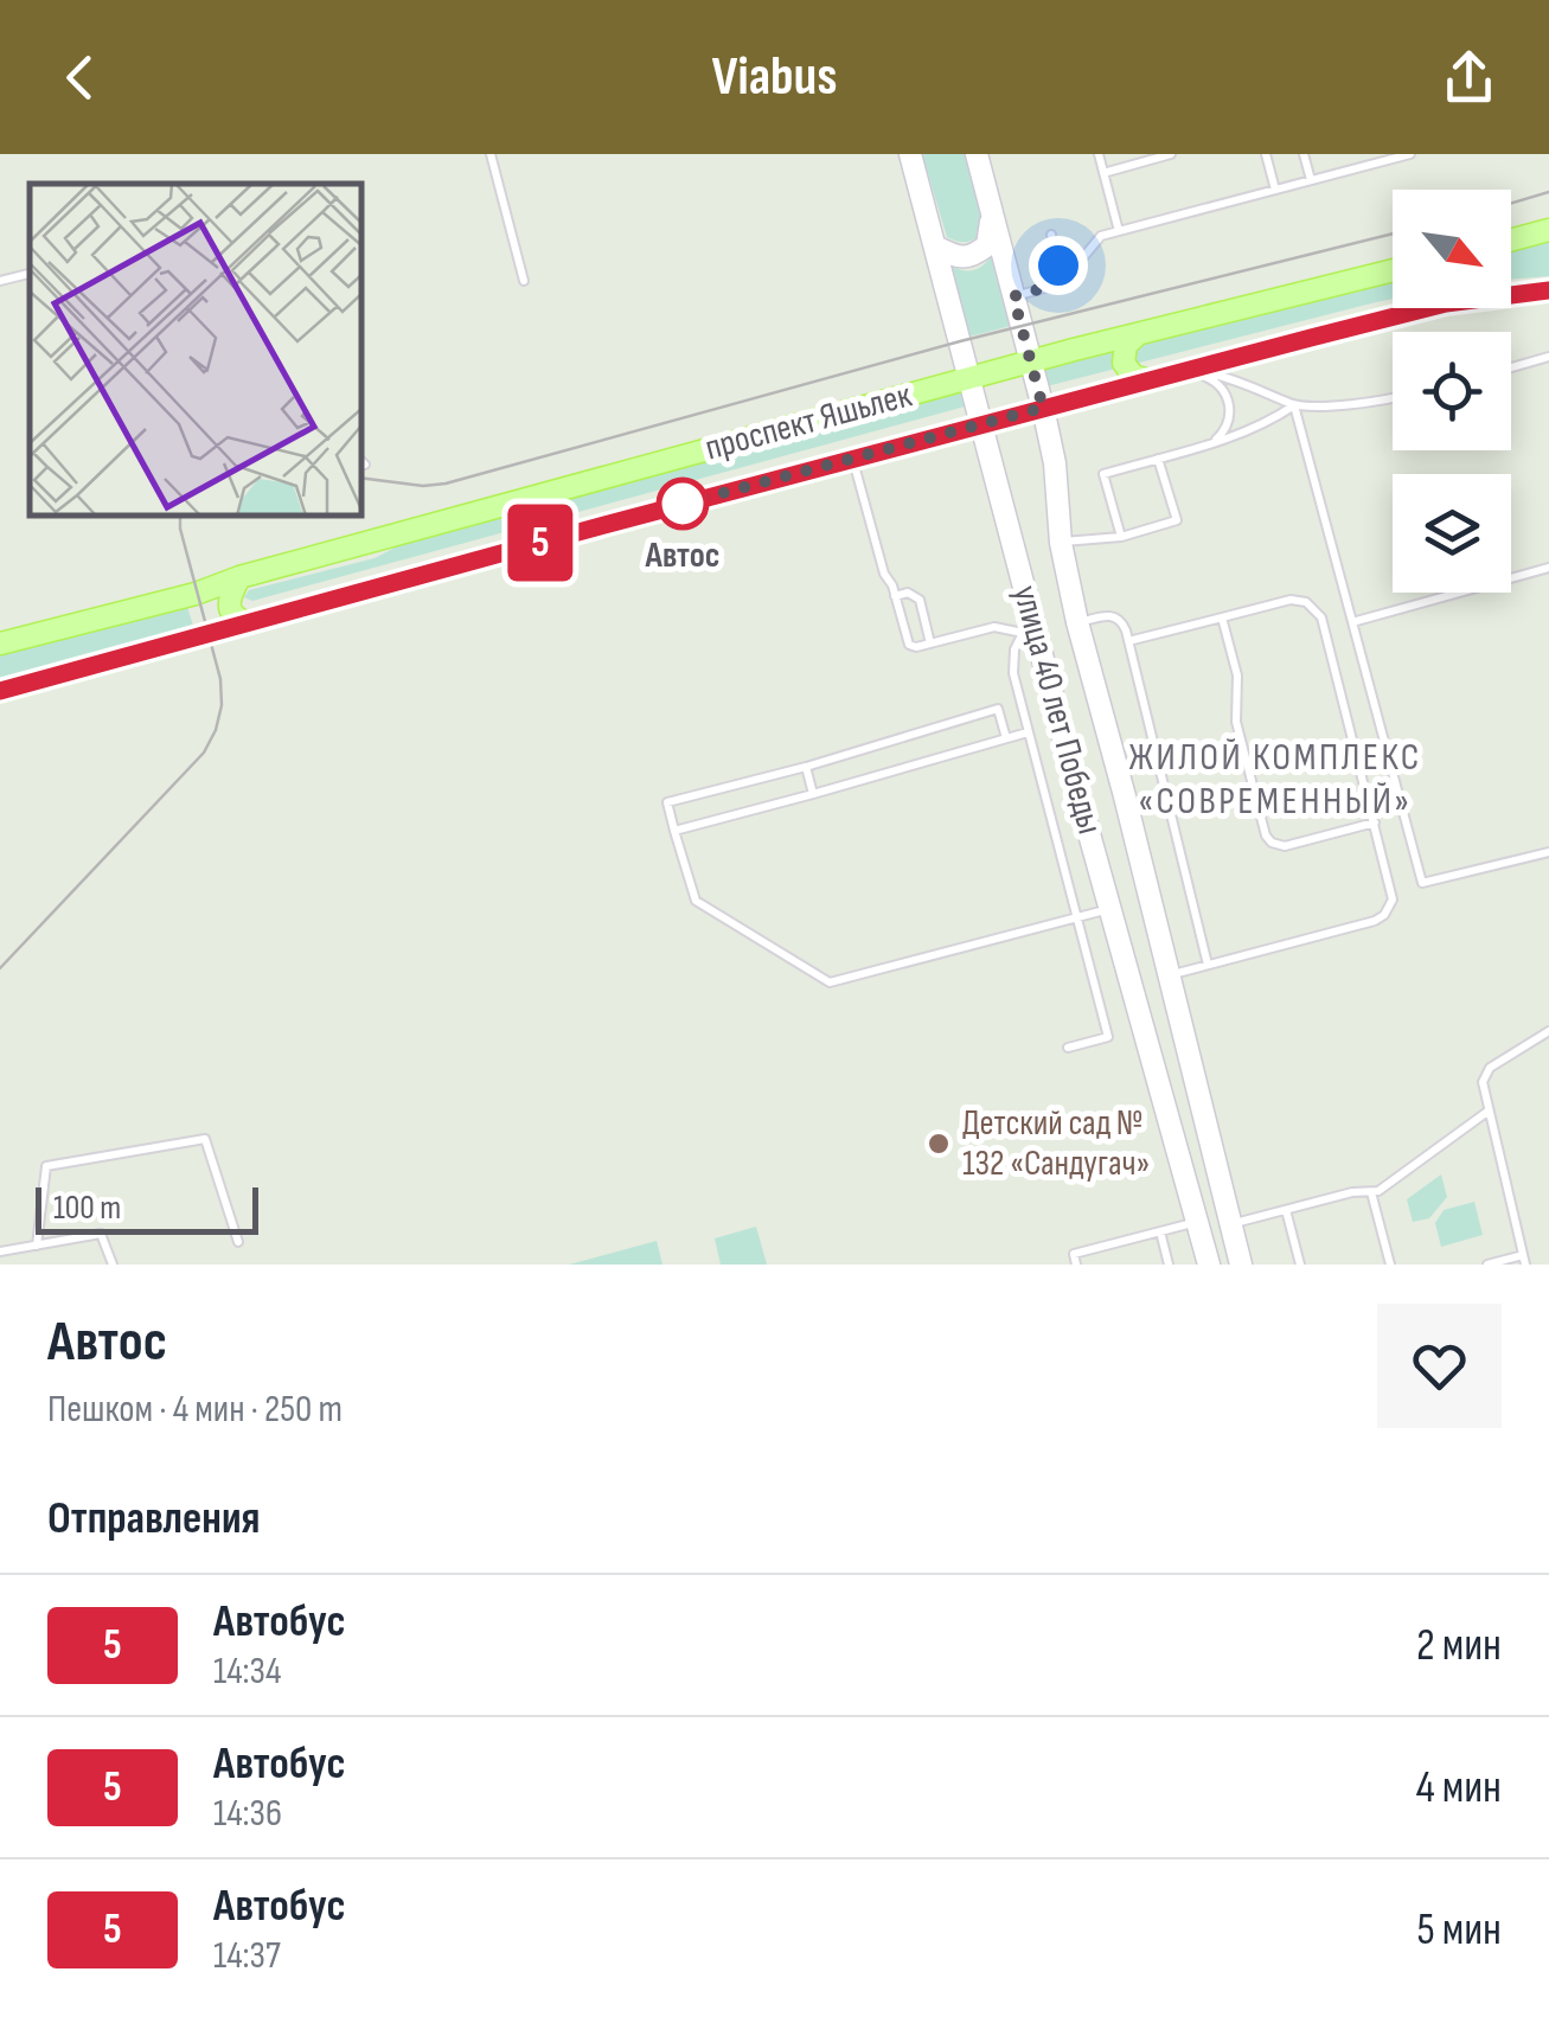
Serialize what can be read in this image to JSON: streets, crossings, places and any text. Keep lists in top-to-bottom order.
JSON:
{
  "streets": {
    "main road": ["проспект Яшьлек"],
    "street": ["улица 40 лет Победы"]
  },
  "crossings": [
    ["проспект Яшьлек", "улица 40 лет Победы"]
  ],
  "districts": ["ЖИЛОЙ КОМПЛЕКС «СОВРЕМЕННЫЙ»"],
  "places": ["Автос", "Детский сад № 132 «Сандугач»"],
  "lines": ["bus line 5"],
  "scale_bar": "100 m",
  "north": "bottom right",
  "page": {
    "header": "Viabus",
    "on_map": "5",
    "scale": "100 m",
    "heading": [
      ["Автос", "Пешком · 4 мин · 250 m"],
      "Отправления"
    ],
    "list": [
      {
        "mark": "5",
        "name": "Автобус",
        "note": "14:34",
        "value": "2 мин"
      },
      {
        "mark": "5",
        "name": "Автобус",
        "note": "14:36",
        "value": "4 мин"
      },
      {
        "mark": "5",
        "name": "Автобус",
        "note": "14:37",
        "value": "5 мин"
      }
    ]
  }
}
